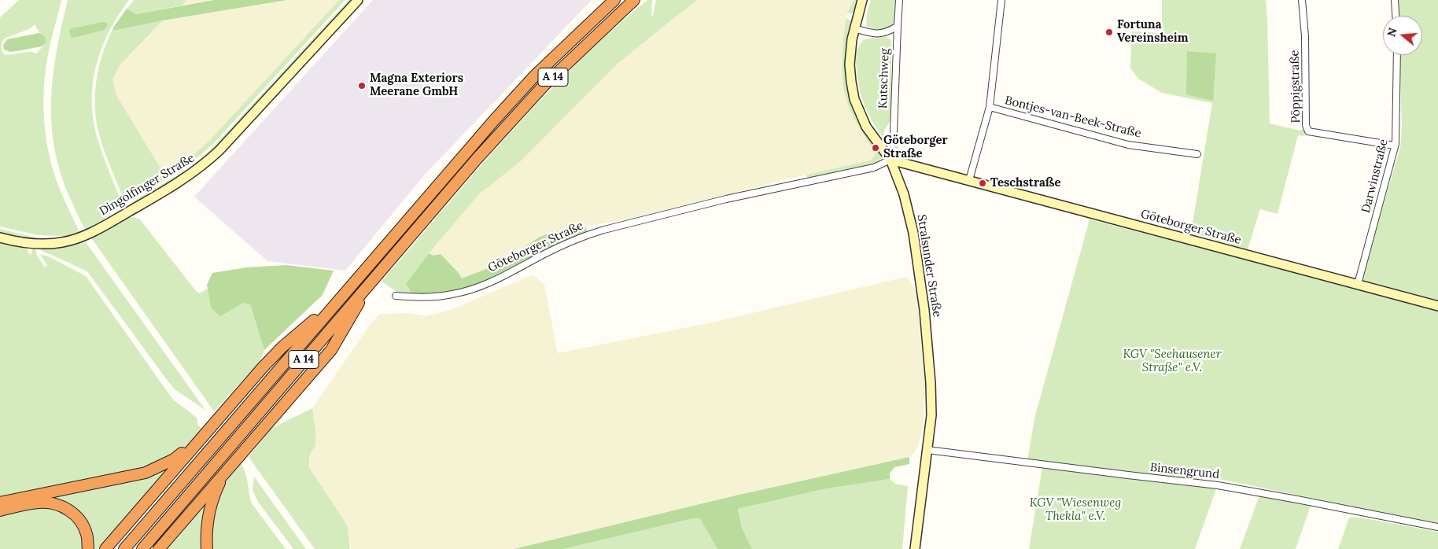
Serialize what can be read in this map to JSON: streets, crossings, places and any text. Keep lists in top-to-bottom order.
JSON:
{
  "streets": {
    "highway": ["A 14"],
    "street": [
      "Kutschweg",
      "Pöppigstraße",
      "Bontjes-van-Beek-Straße",
      "Darwinstraße",
      "Dingolfinger Straße",
      "Göteborger Straße",
      "Stralsunder Straße",
      "Binsengrund"
    ]
  },
  "crossings": [
    ["Kutschweg", "Stralsunder Straße"],
    ["Pöppigstraße", "Darwinstraße"],
    ["Darwinstraße", "Göteborger Straße"],
    ["Göteborger Straße", "Stralsunder Straße"],
    ["Stralsunder Straße", "Binsengrund"]
  ],
  "parks": ["KGV \"Seehausener Straße\" e.V.", "KGV \"Wiesenweg Thekla\" e.V."],
  "places": [
    "Fortuna Vereinsheim",
    "Magna Exteriors Meerane GmbH",
    "Göteborger Straße",
    "Teschstraße"
  ],
  "north": "left"
}
